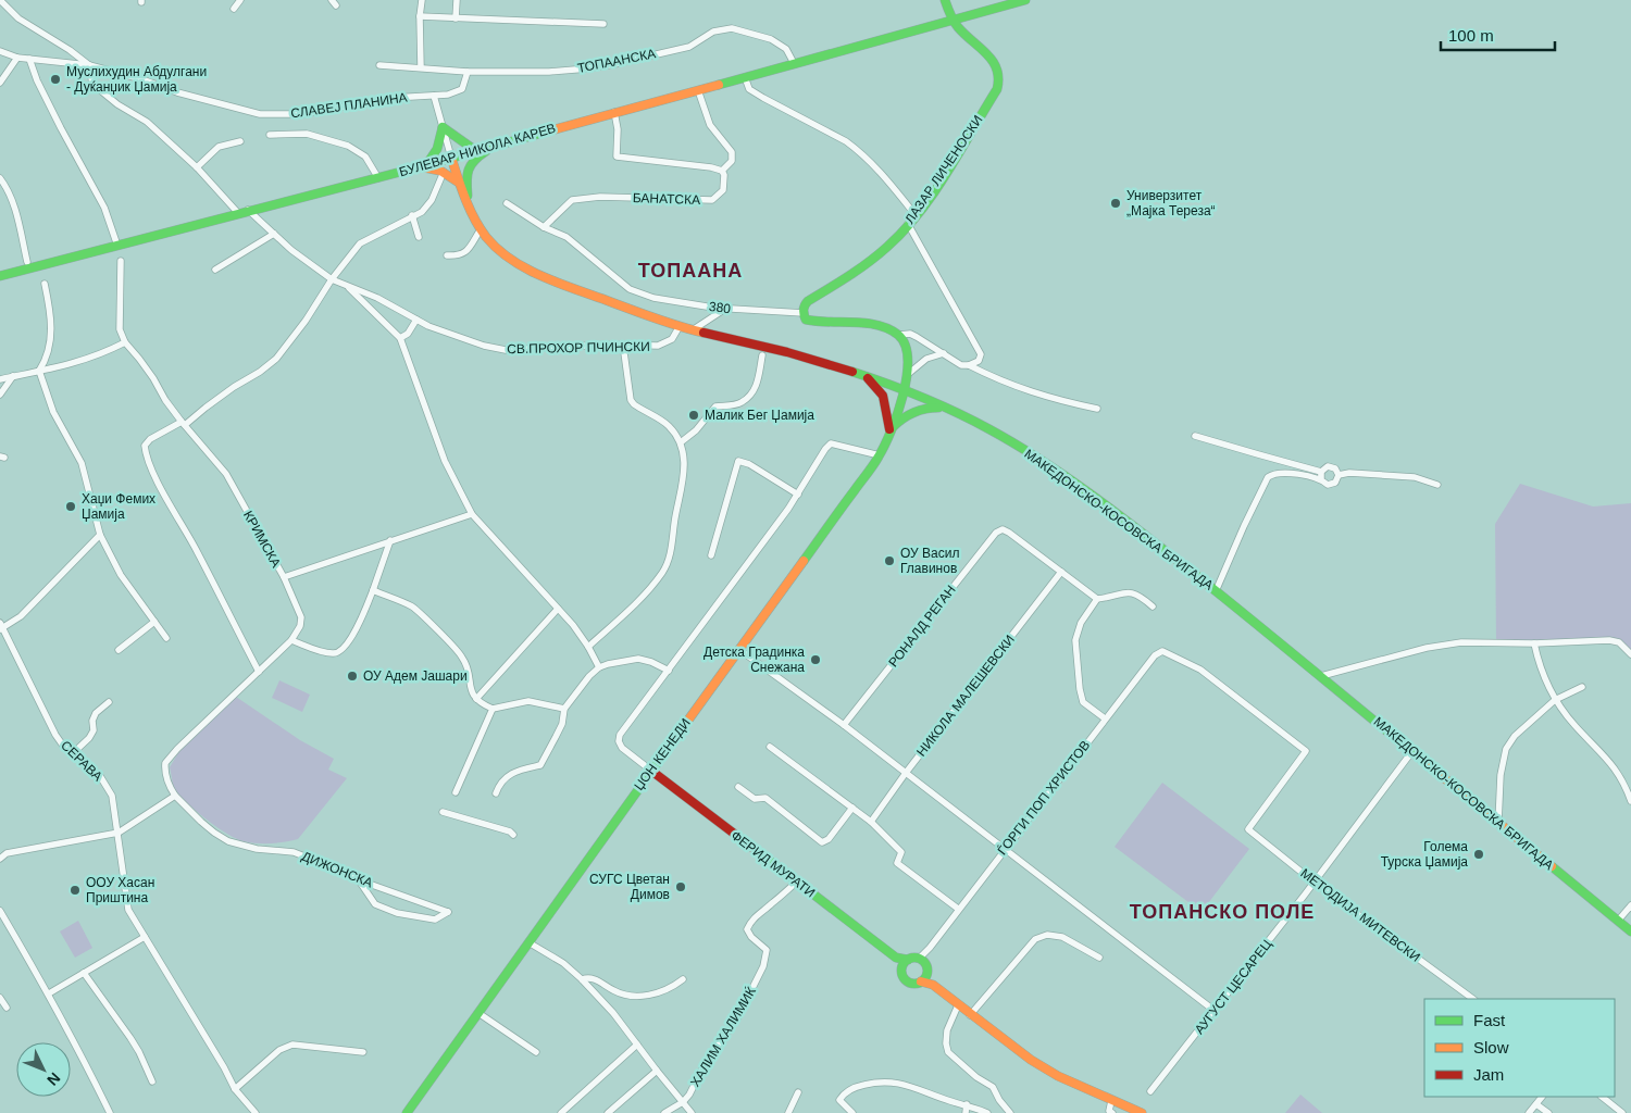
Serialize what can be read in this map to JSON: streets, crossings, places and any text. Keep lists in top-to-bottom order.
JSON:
{
  "streets": {
    "street": [
      "ТОПААНСКА",
      "СЛАВЕЈ ПЛАНИНА",
      "БУЛЕВАР НИКОЛА КАРЕВ",
      "ЛАЗАР ЛИЧЕНОСКИ",
      "БАНАТСКА",
      "380",
      "СВ.ПРОХОР ПЧИНСКИ",
      "МАКЕДОНСКО-КОСОВСКА БРИГАДА",
      "КРИМСКА",
      "РОНАЛД РЕГАН",
      "НИКОЛА МАЛЕШЕВСКИ",
      "ЏОН КЕНЕДИ",
      "СЕРАВА",
      "ЃОРГИ ПОП ХРИСТОВ",
      "ФЕРИД МУРАТИ",
      "ДИЖОНСКА",
      "МЕТОДИЈА МИТЕВСКИ",
      "АУГУСТ ЦЕСАРЕЦ",
      "ХАЛИМ ХАЛИМИЌ"
    ]
  },
  "crossings": [
    ["ТОПААНСКА", "СЛАВЕЈ ПЛАНИНА"],
    ["ТОПААНСКА", "БУЛЕВАР НИКОЛА КАРЕВ"],
    ["БУЛЕВАР НИКОЛА КАРЕВ", "ЛАЗАР ЛИЧЕНОСКИ"],
    ["БУЛЕВАР НИКОЛА КАРЕВ", "СВ.ПРОХОР ПЧИНСКИ"],
    ["БУЛЕВАР НИКОЛА КАРЕВ", "МАКЕДОНСКО-КОСОВСКА БРИГАДА"],
    ["ЛАЗАР ЛИЧЕНОСКИ", "380"],
    ["БАНАТСКА", "380"],
    ["СВ.ПРОХОР ПЧИНСКИ", "МАКЕДОНСКО-КОСОВСКА БРИГАДА"],
    ["МАКЕДОНСКО-КОСОВСКА БРИГАДА", "ЏОН КЕНЕДИ"],
    ["МАКЕДОНСКО-КОСОВСКА БРИГАДА", "АУГУСТ ЦЕСАРЕЦ"],
    ["КРИМСКА", "ДИЖОНСКА"],
    ["РОНАЛД РЕГАН", "НИКОЛА МАЛЕШЕВСКИ"],
    ["ЏОН КЕНЕДИ", "ФЕРИД МУРАТИ"],
    ["ЃОРГИ ПОП ХРИСТОВ", "ФЕРИД МУРАТИ"],
    ["ЃОРГИ ПОП ХРИСТОВ", "МЕТОДИЈА МИТЕВСКИ"],
    ["ФЕРИД МУРАТИ", "ХАЛИМ ХАЛИМИЌ"],
    ["МЕТОДИЈА МИТЕВСКИ", "АУГУСТ ЦЕСАРЕЦ"]
  ],
  "districts": ["ТОПААНА", "ТОПАНСКО ПОЛЕ"],
  "places": [
    "Муслихудин Абдулгани - Дуќанџик Џамија",
    "Универзитет „Мајка Тереза“",
    "Малик Бег Џамија",
    "Хаџи Фемих Џамија",
    "ОУ Васил Главинов",
    "Детска Градинка Снежана",
    "ОУ Адем Јашари",
    "Голема Турска Џамија",
    "СУГС Цветан Димов",
    "ООУ Хасан Приштина"
  ],
  "legend": ["Fast", "Slow", "Jam"],
  "scale_bar": "100 m",
  "north": "bottom right"
}
